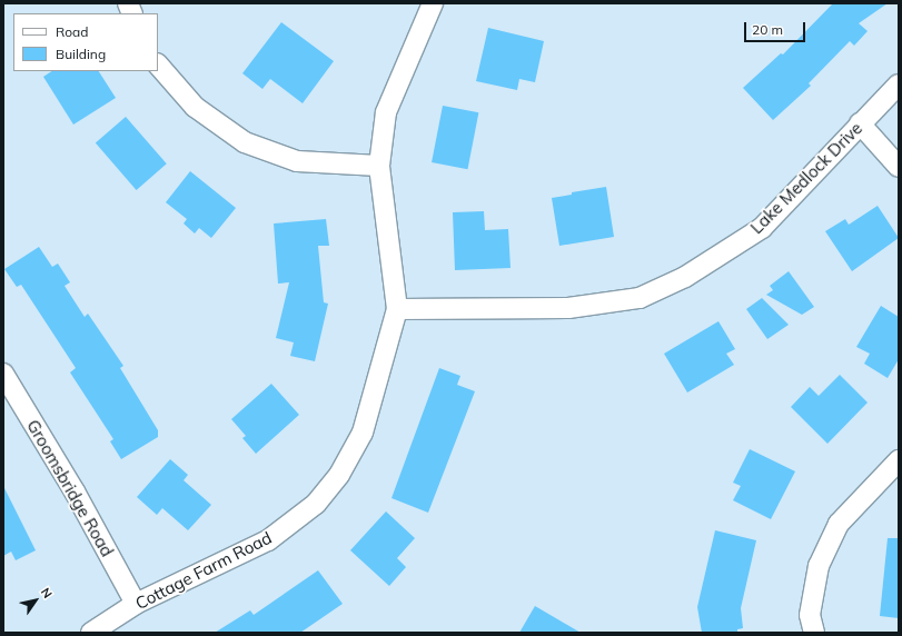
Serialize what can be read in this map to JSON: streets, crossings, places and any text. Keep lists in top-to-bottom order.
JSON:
{
  "streets": {
    "street": ["Lake Medlock Drive", "Groomsbridge Road", "Cottage Farm Road"]
  },
  "crossings": [
    ["Lake Medlock Drive", "Cottage Farm Road"],
    ["Groomsbridge Road", "Cottage Farm Road"]
  ],
  "legend": ["Road", "Building"],
  "scale_bar": "20 m",
  "north": "top right"
}
